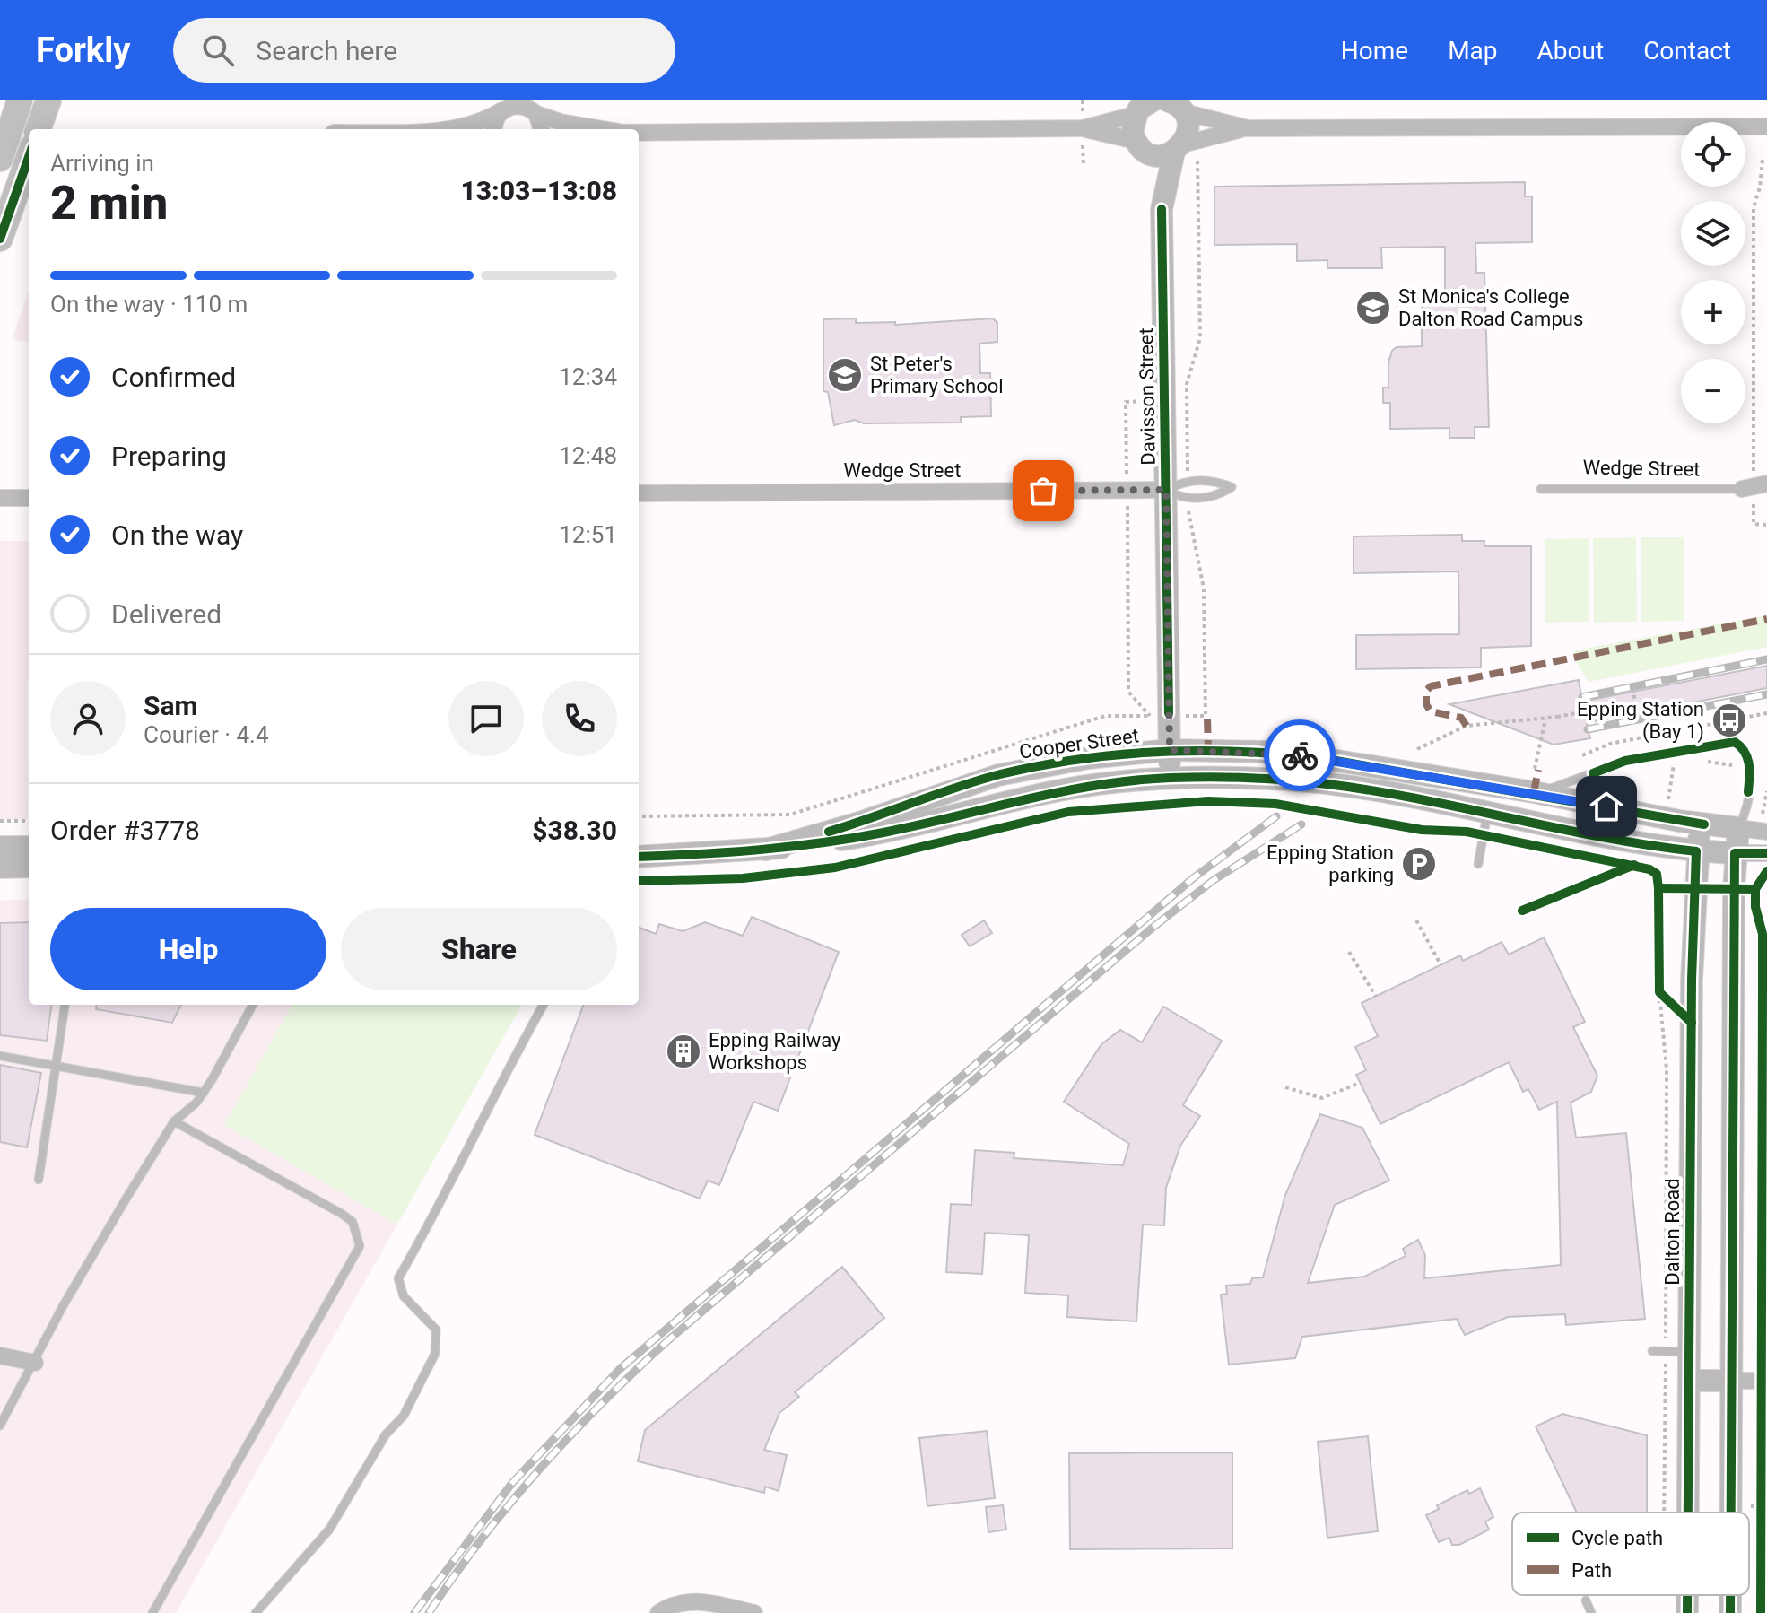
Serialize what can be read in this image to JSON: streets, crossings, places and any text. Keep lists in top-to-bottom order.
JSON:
{
  "streets": {
    "main road": ["Davisson Street", "Cooper Street", "Dalton Road"],
    "street": ["Wedge Street"]
  },
  "crossings": [
    ["Davisson Street", "Wedge Street"],
    ["Davisson Street", "Cooper Street"],
    ["Cooper Street", "Dalton Road"]
  ],
  "places": {
    "school or university": ["St Monica's College Dalton Road Campus", "St Peter's Primary School"],
    "bus stop": ["Epping Station (Bay 1)"],
    "parking": ["Epping Station parking"],
    "building": ["Epping Railway Workshops"]
  },
  "legend": ["Cycle path", "Path"],
  "page": {
    "header": "Forkly",
    "search": "Search here",
    "nav": [
      "Home",
      "Map",
      "About",
      "Contact"
    ],
    "map_buttons": ["+", "−"],
    "heading": ["2 min", "Arriving in", "13:03–13:08"],
    "panel": [
      "Sam",
      "Courier · 4.4",
      "Order #3778",
      "$38.30"
    ],
    "bar": "On the way · 110 m",
    "list": [
      ["Confirmed", "12:34"],
      ["Preparing", "12:48"],
      ["On the way", "12:51"],
      "Delivered"
    ],
    "buttons": ["Help", "Share"]
  }
}
